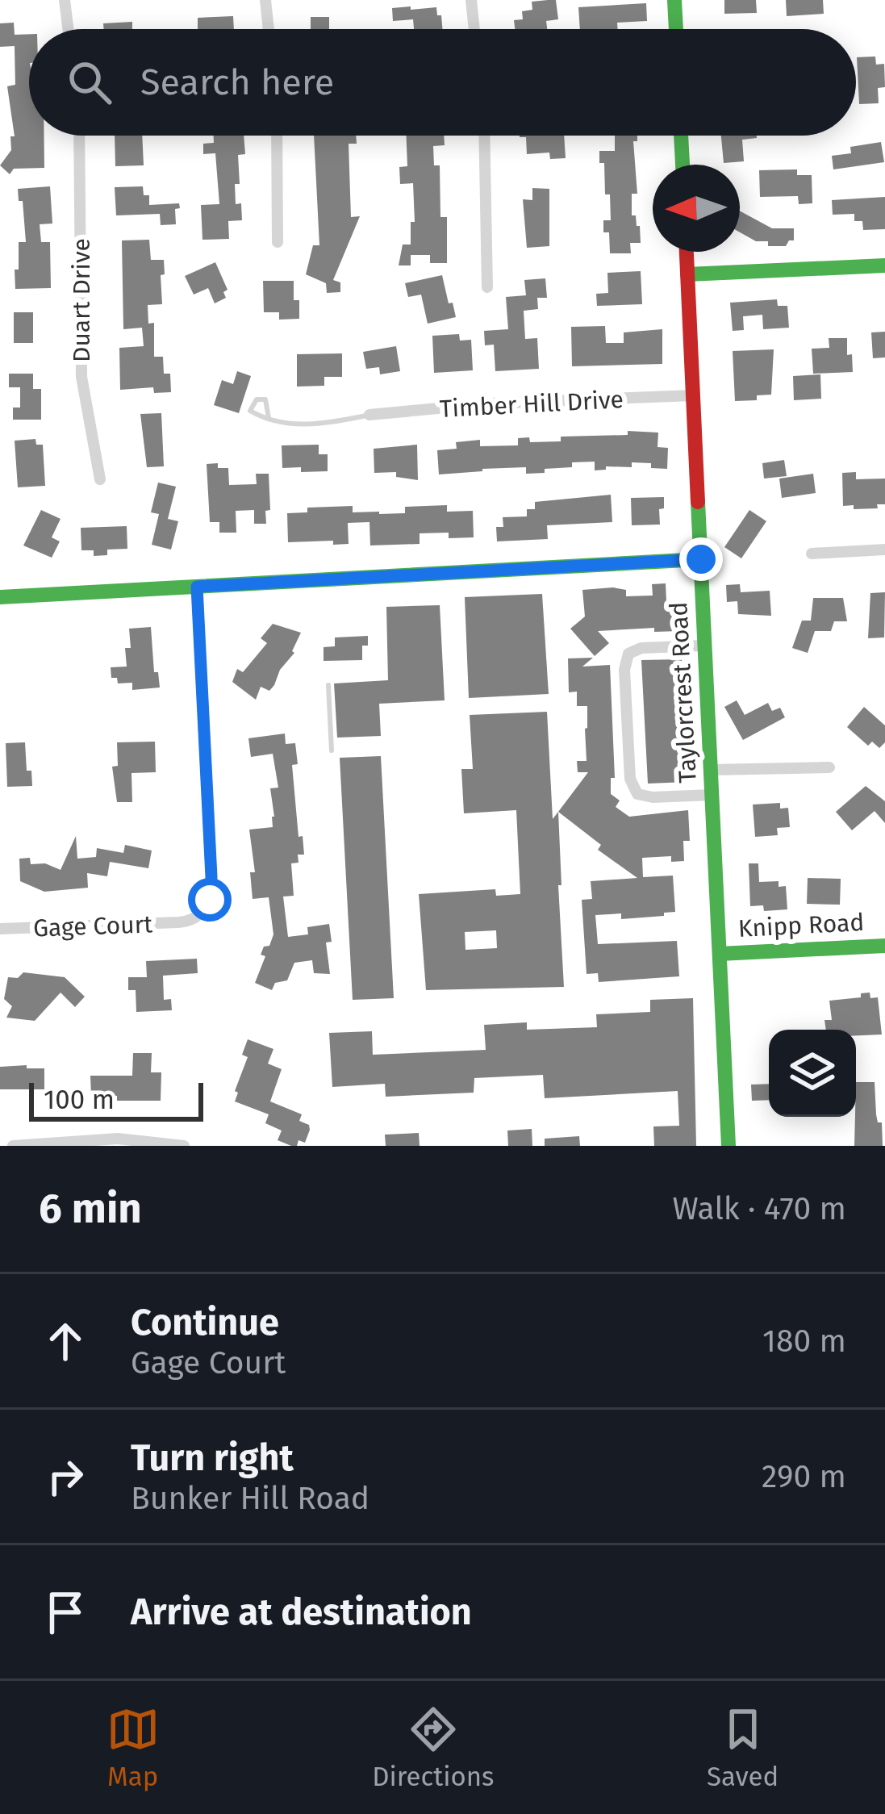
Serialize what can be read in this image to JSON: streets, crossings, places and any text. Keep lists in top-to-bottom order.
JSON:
{
  "streets": {
    "street": [
      "Duart Drive",
      "Timber Hill Drive",
      "Taylorcrest Road",
      "Knipp Road",
      "Gage Court"
    ]
  },
  "crossings": [
    ["Timber Hill Drive", "Taylorcrest Road"],
    ["Taylorcrest Road", "Knipp Road"]
  ],
  "scale_bar": "100 m",
  "north": "left",
  "page": {
    "search": "Search here",
    "scale": "100 m",
    "heading": ["6 min", "Walk · 470 m"],
    "list": [
      ["Continue", "Gage Court", "180 m"],
      ["Turn right", "Bunker Hill Road", "290 m"],
      "Arrive at destination"
    ],
    "nav": ["Map", "Directions", "Saved"]
  }
}
